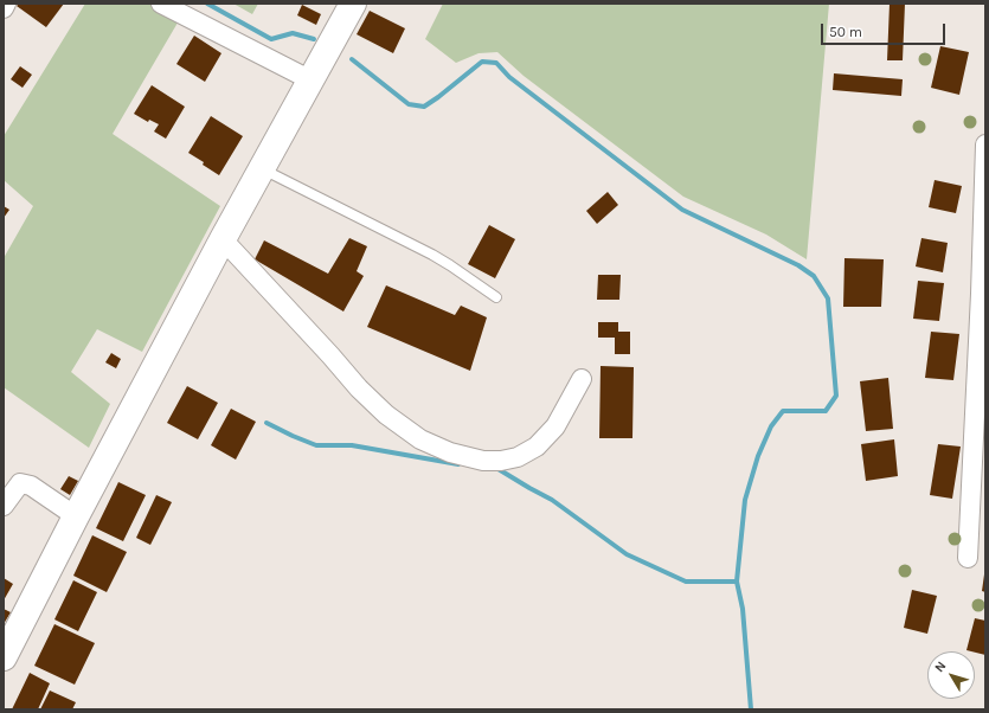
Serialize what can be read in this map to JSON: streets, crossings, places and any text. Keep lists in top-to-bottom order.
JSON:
{
  "scale_bar": "50 m",
  "north": "top left"
}
